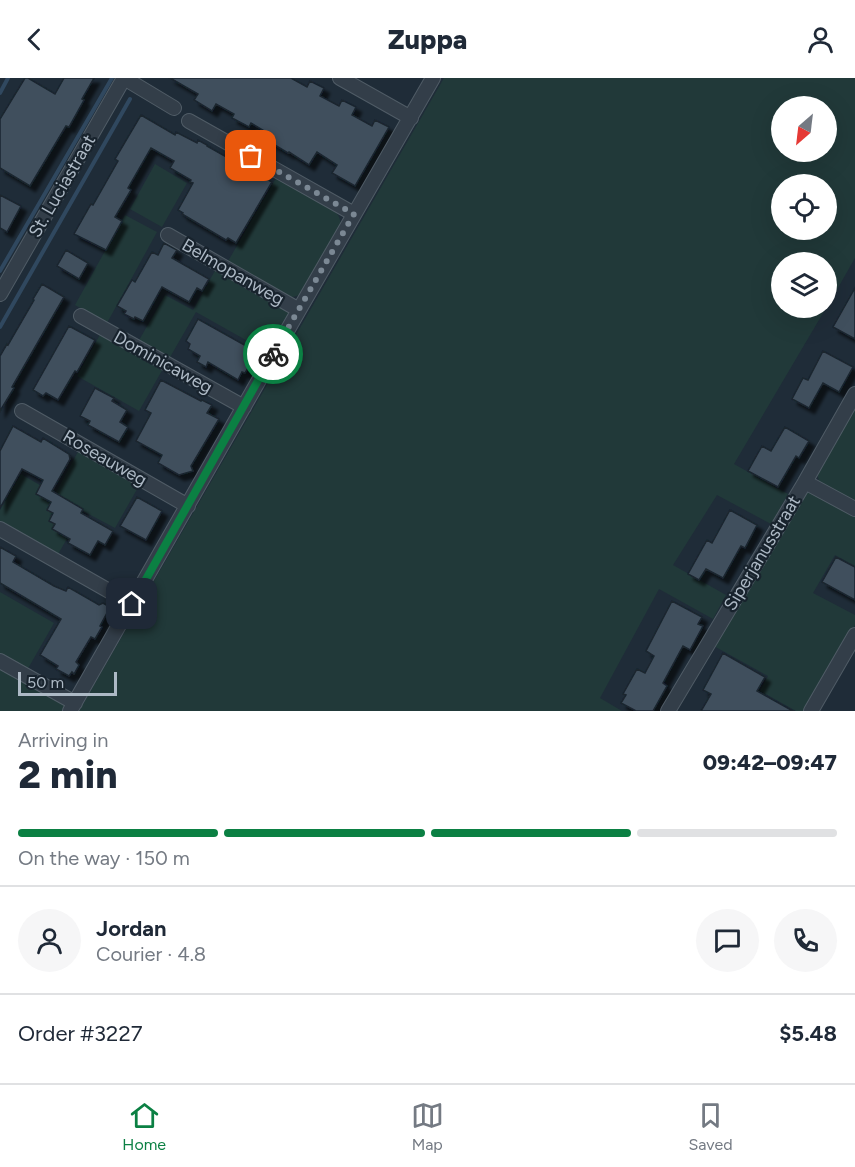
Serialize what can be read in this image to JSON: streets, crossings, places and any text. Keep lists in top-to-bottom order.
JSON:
{
  "streets": {
    "street": [
      "St. Luciastraat",
      "Belmopanweg",
      "Dominicaweg",
      "Roseauweg",
      "Siperjanusstraat"
    ]
  },
  "scale_bar": "50 m",
  "north": "bottom left",
  "page": {
    "header": "Zuppa",
    "scale": "50 m",
    "heading": ["2 min", "Arriving in", "09:42–09:47"],
    "panel": [
      "Jordan",
      "Courier · 4.8",
      "Order #3227",
      "$5.48"
    ],
    "bar": "On the way · 150 m",
    "tabs": ["Home", "Map", "Saved"]
  }
}
